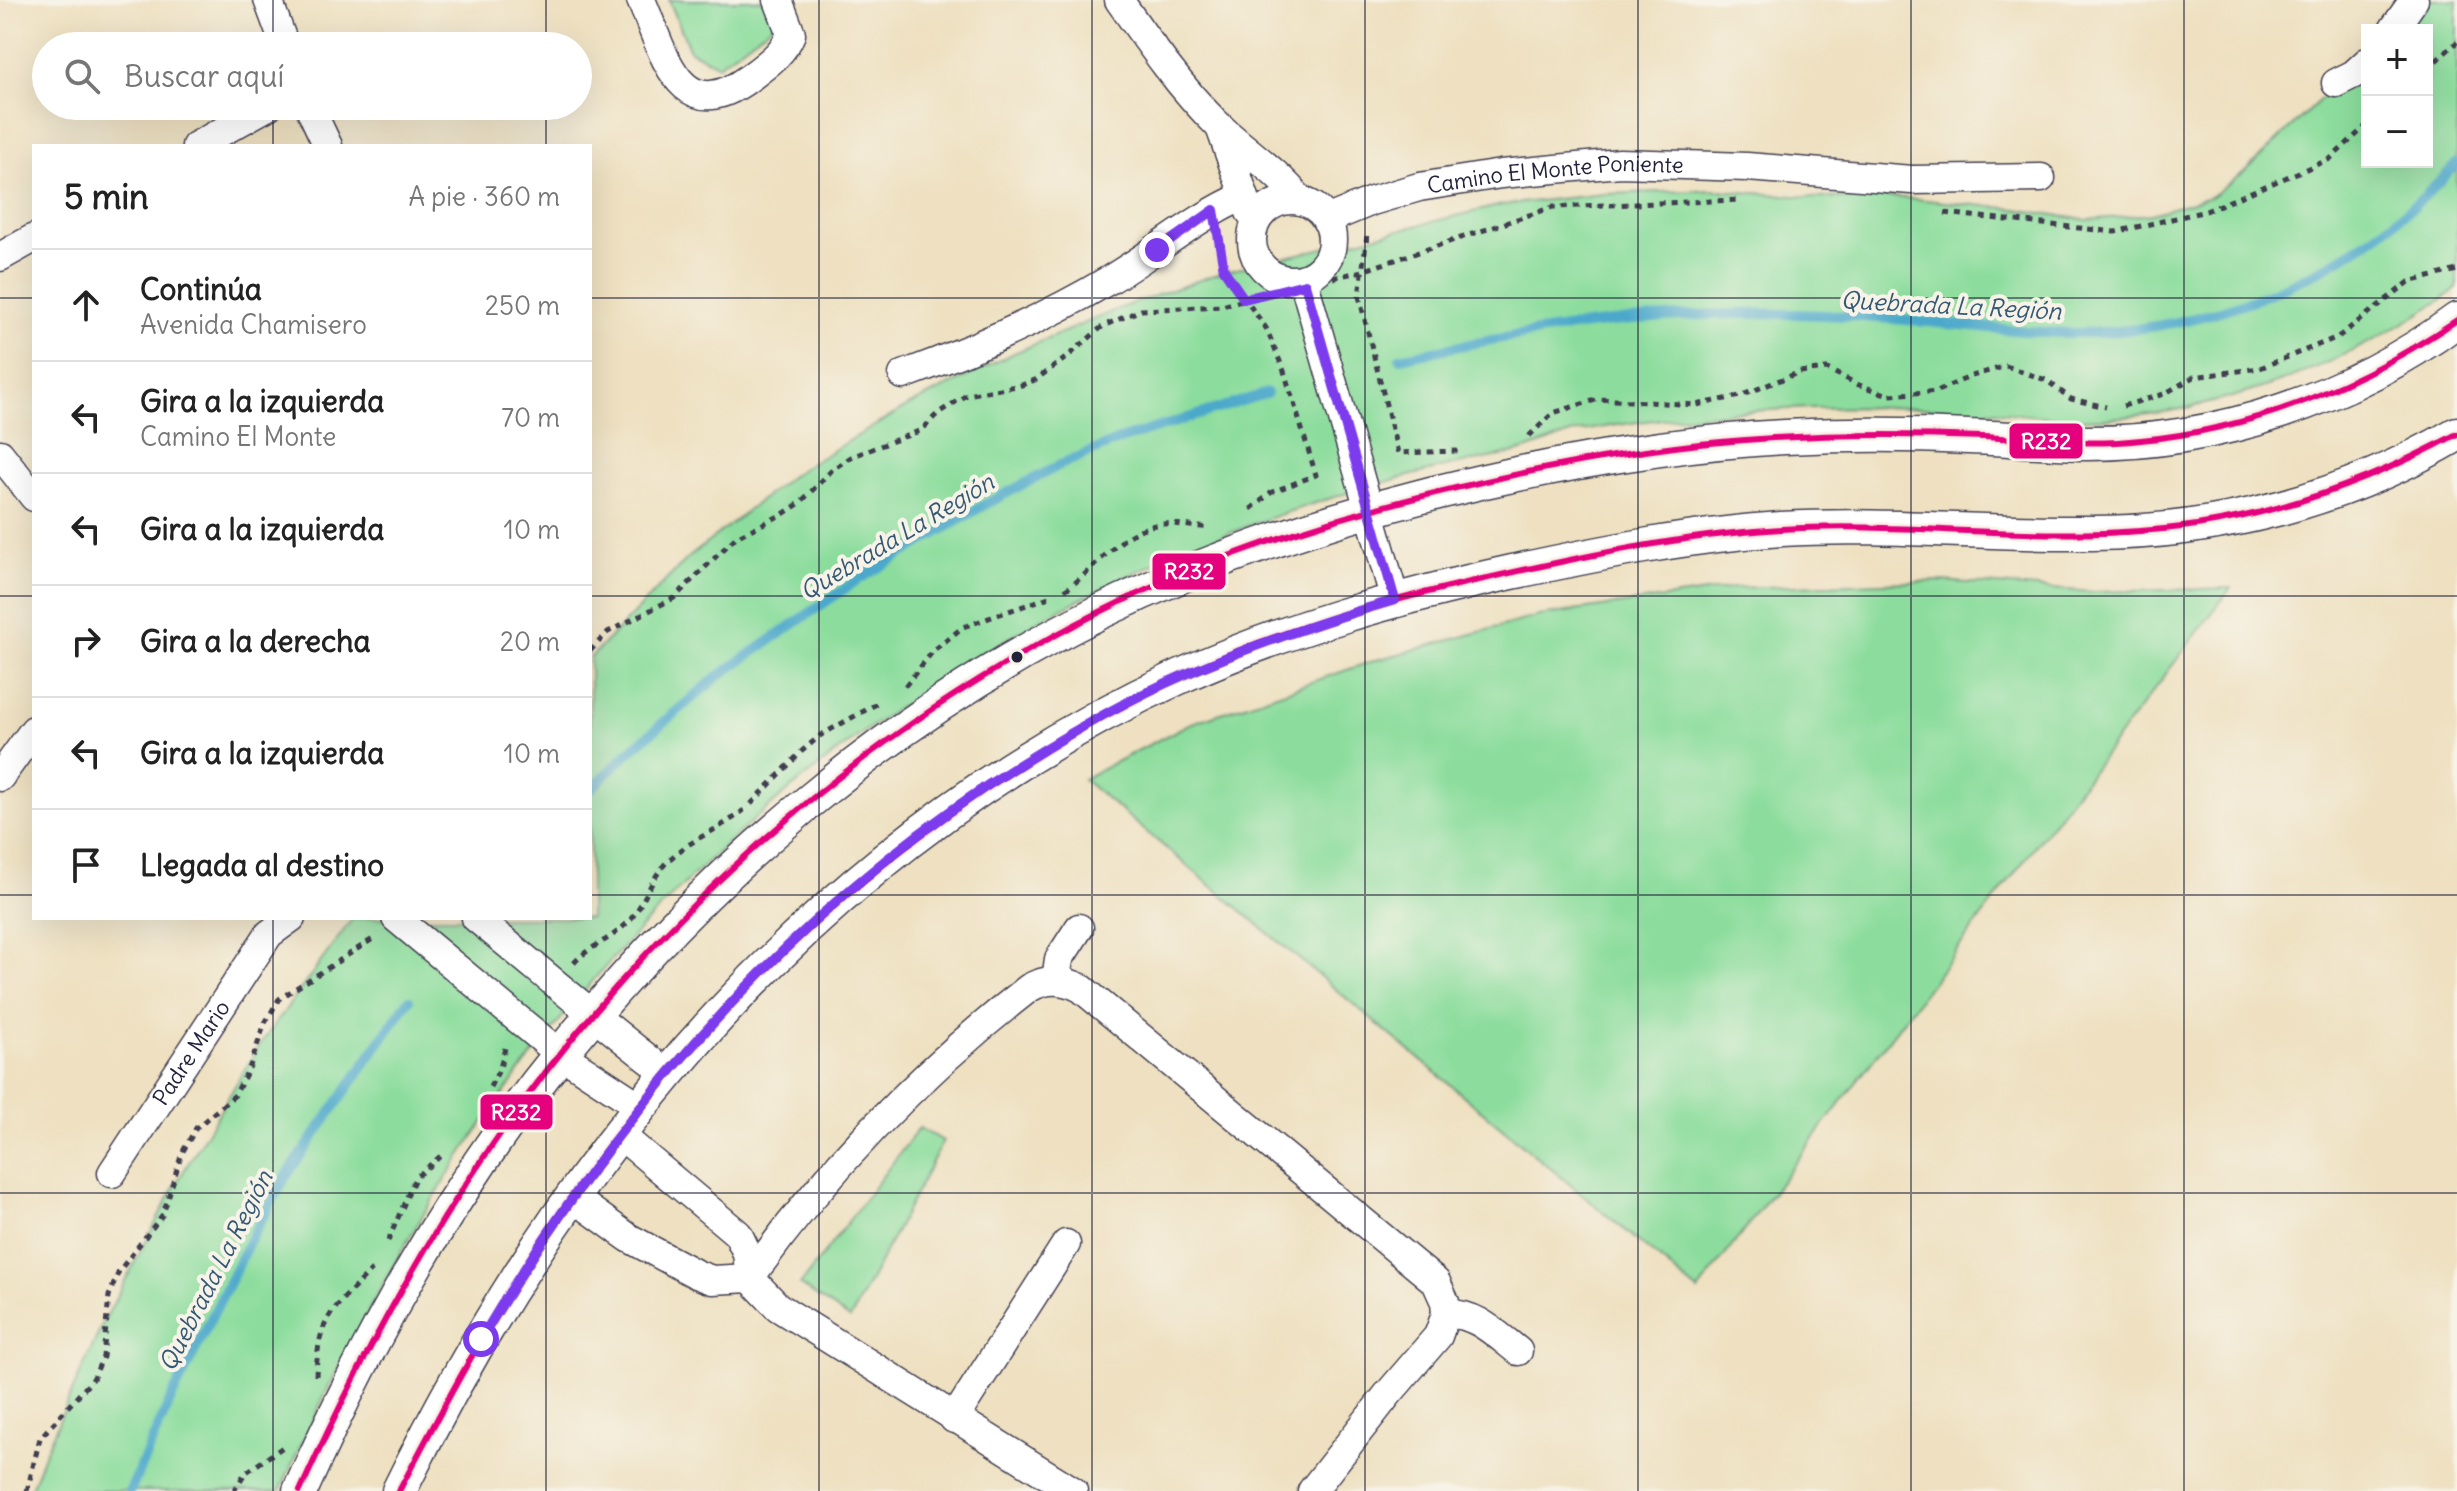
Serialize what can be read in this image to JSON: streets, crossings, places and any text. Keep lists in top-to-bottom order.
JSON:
{
  "streets": {
    "street": ["Camino El Monte Poniente", "Padre Mario"]
  },
  "water": ["Quebrada La Región"],
  "lines": ["transit line R232"],
  "page": {
    "map_buttons": ["+", "−"],
    "search": "Buscar aquí",
    "heading": ["5 min", "A pie · 360 m"],
    "list": [
      ["Continúa", "Avenida Chamisero", "250 m"],
      ["Gira a la izquierda", "Camino El Monte", "70 m"],
      ["Gira a la izquierda", "10 m"],
      ["Gira a la derecha", "20 m"],
      ["Gira a la izquierda", "10 m"],
      "Llegada al destino"
    ]
  }
}
